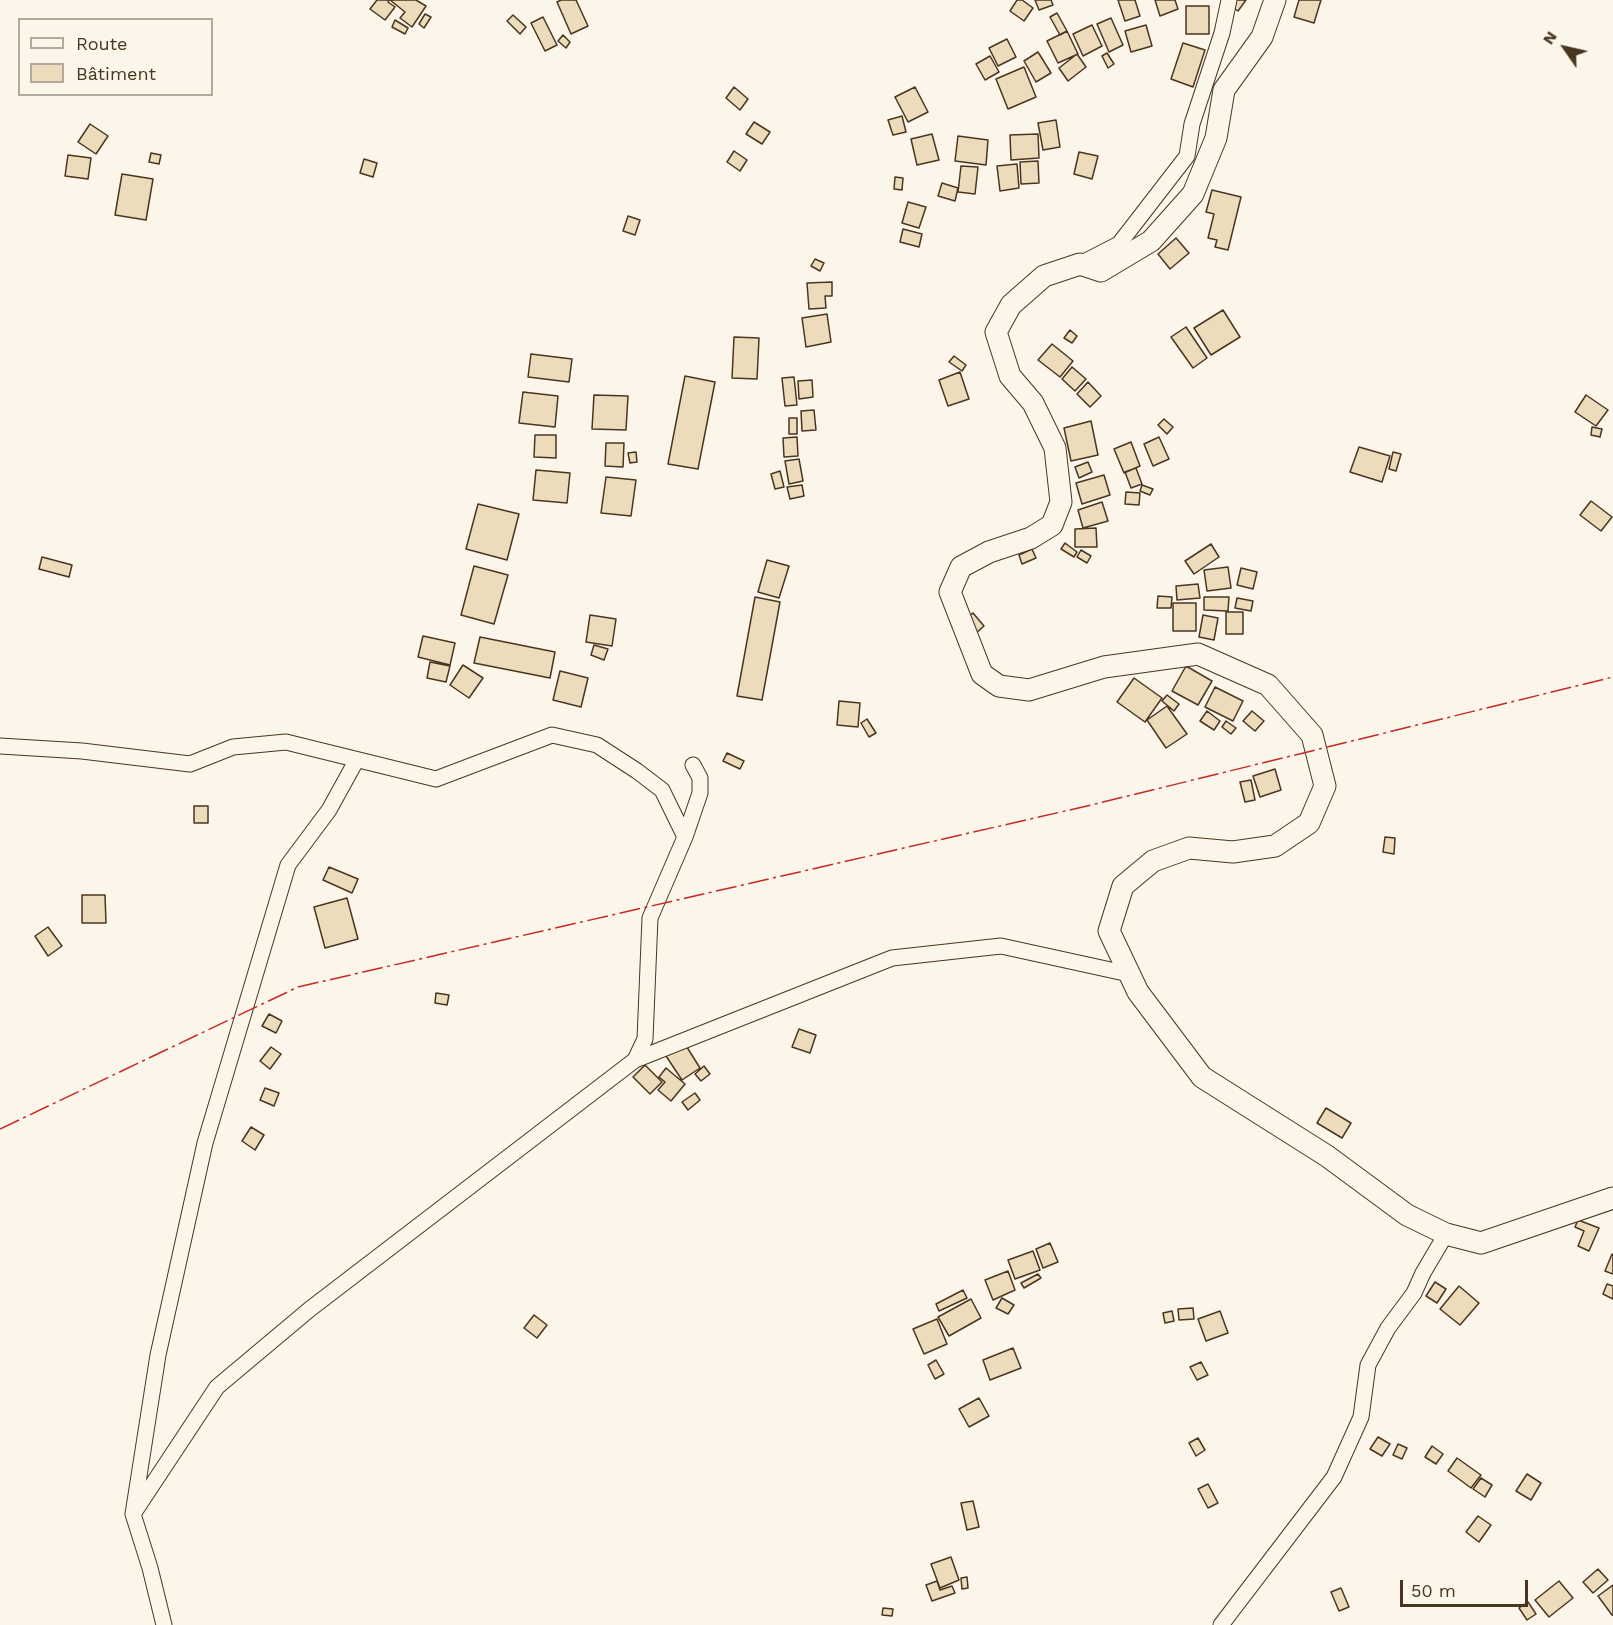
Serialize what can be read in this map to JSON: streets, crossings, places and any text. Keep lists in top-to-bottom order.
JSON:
{
  "legend": ["Route", "Bâtiment"],
  "scale_bar": "50 m",
  "north": "top left"
}
